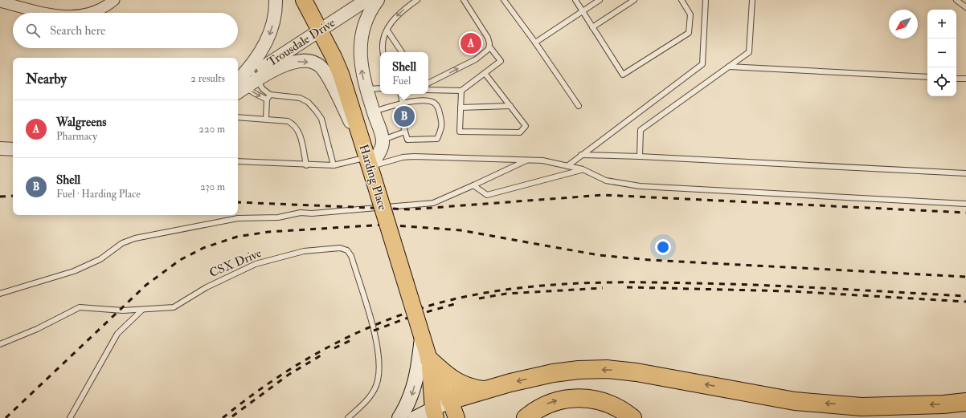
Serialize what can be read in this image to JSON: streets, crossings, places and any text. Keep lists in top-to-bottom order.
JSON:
{
  "streets": {
    "main road": ["Harding Place"],
    "street": ["Trousdale Drive"],
    "lane": ["CSX Drive"]
  },
  "crossings": [
    ["Trousdale Drive", "Harding Place"]
  ],
  "north": "bottom left",
  "page": {
    "map_buttons": ["+", "−"],
    "search": "Search here",
    "pins": ["A", "B"],
    "popup": ["Shell", "Fuel"],
    "heading": ["Nearby", "2 results"],
    "list": [
      {
        "mark": "A",
        "name": "Walgreens",
        "note": "Pharmacy",
        "value": "220 m"
      },
      {
        "mark": "B",
        "name": "Shell",
        "note": "Fuel · Harding Place",
        "value": "230 m"
      }
    ]
  }
}
